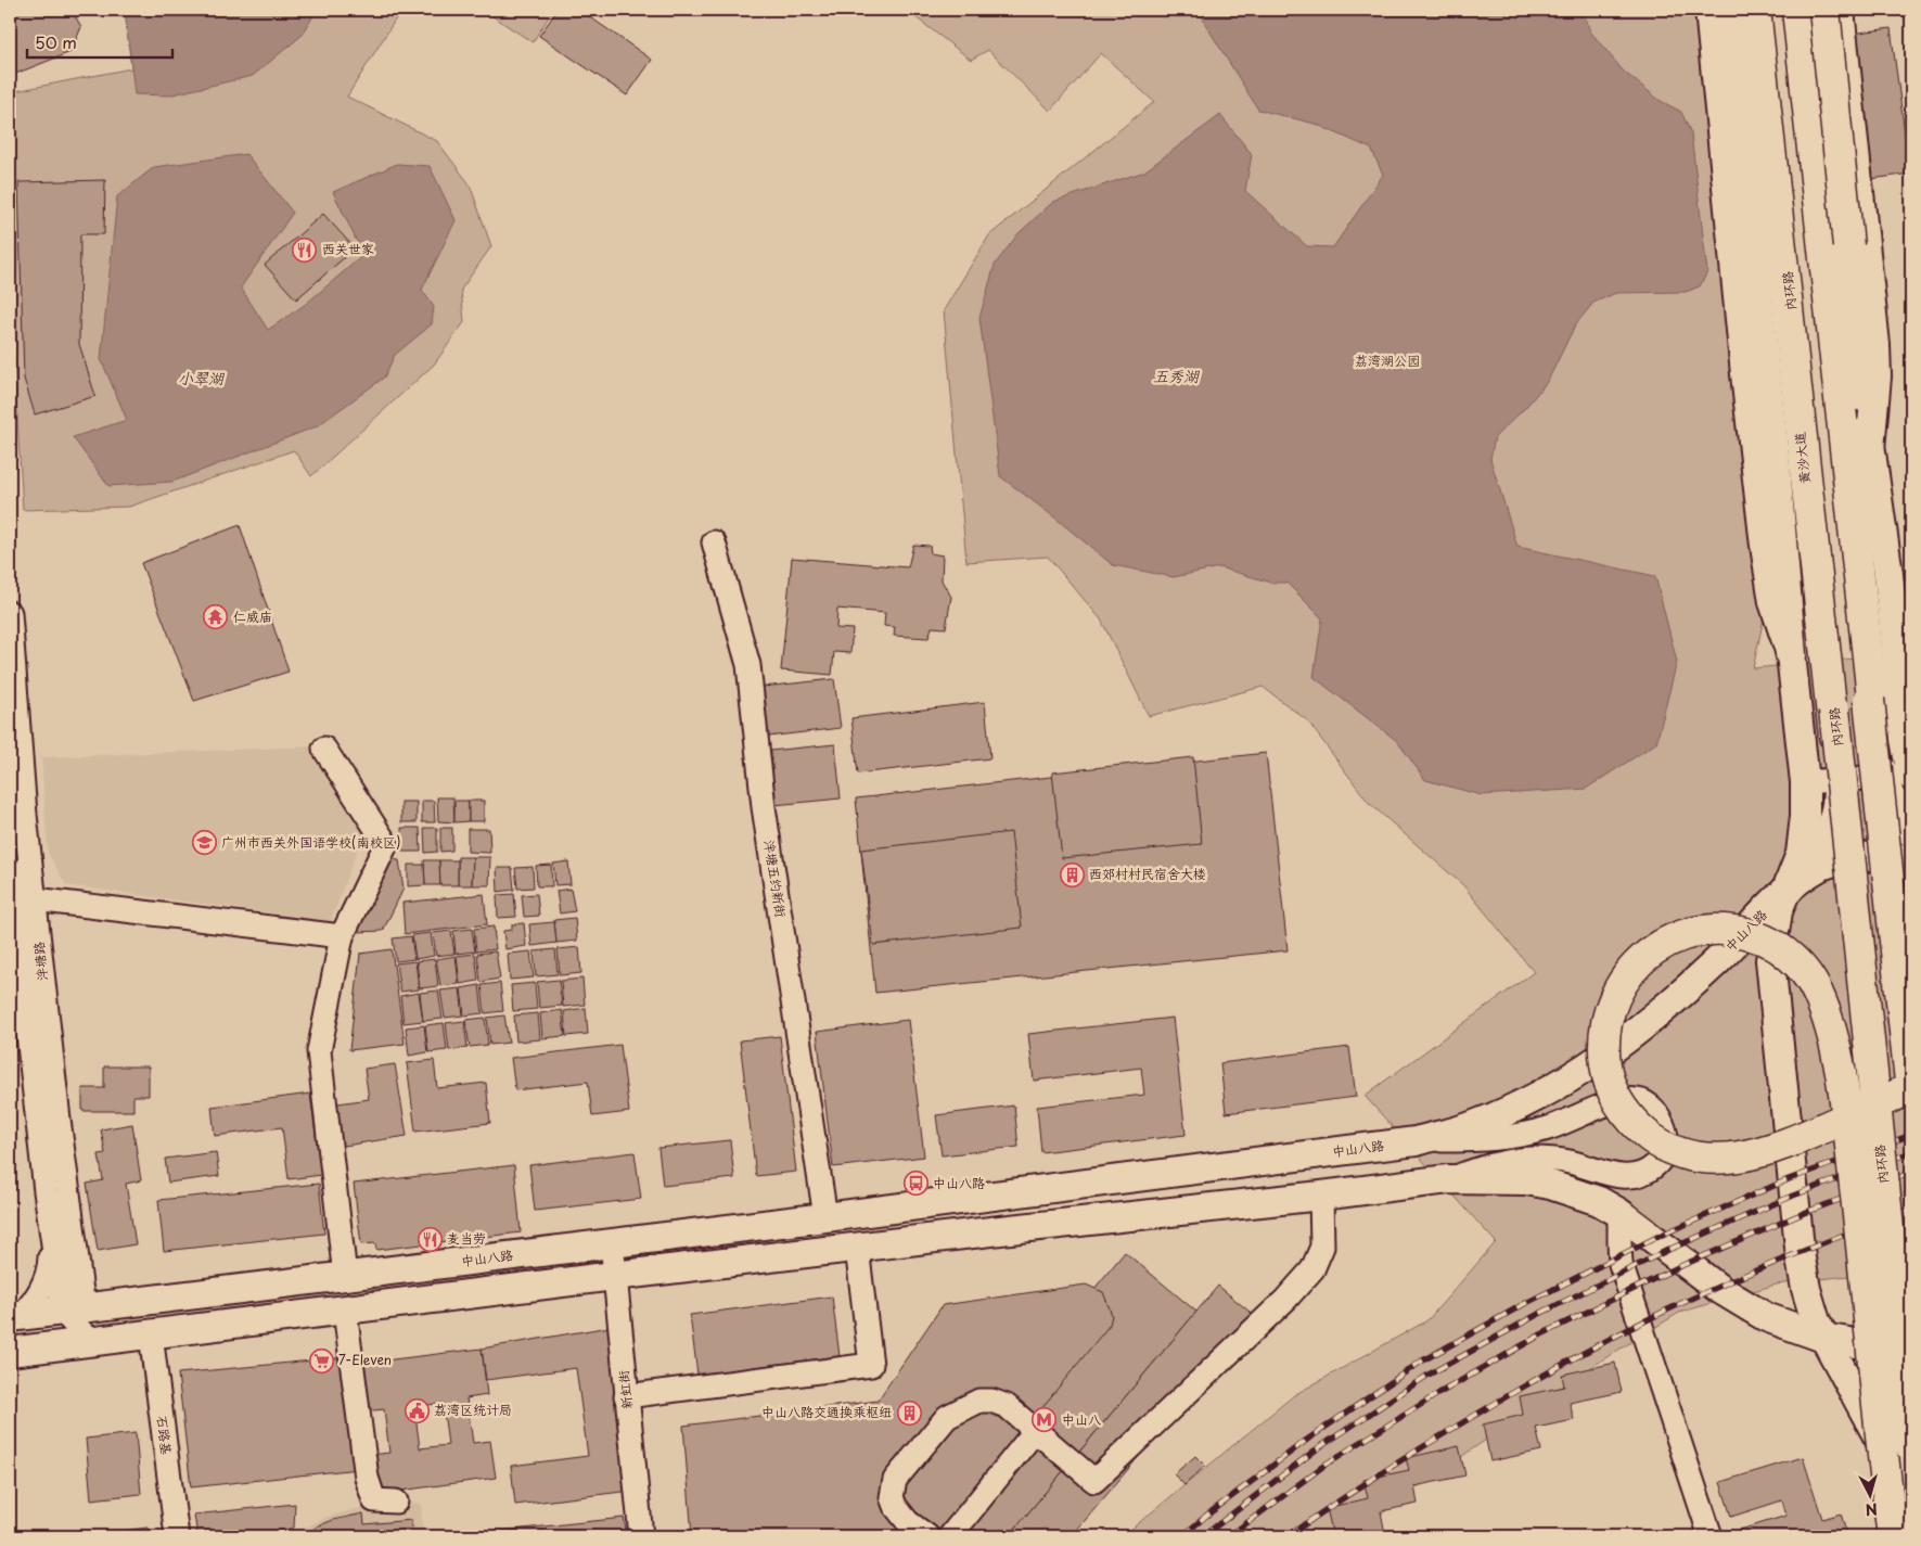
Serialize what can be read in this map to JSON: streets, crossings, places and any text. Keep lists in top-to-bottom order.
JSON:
{
  "streets": {
    "highway": ["内环路", "黄沙大道"],
    "main road": ["中山八路"],
    "street": [
      "泮塘五约新街",
      "泮塘路",
      "新虹街",
      "石路基"
    ]
  },
  "crossings": [
    ["内环路", "黄沙大道"],
    ["黄沙大道", "中山八路"],
    ["泮塘五约新街", "中山八路"],
    ["中山八路", "泮塘路"],
    ["中山八路", "新虹街"]
  ],
  "water": ["五秀湖", "小翠湖"],
  "parks": ["荔湾湖公园"],
  "places": {
    "restaurant": ["西关世家", "麦当劳"],
    "temple": ["仁威庙"],
    "school or university": ["广州市西关外国语学校(南校区)"],
    "building": ["西郊村村民宿舍大楼", "中山八路交通换乘枢纽"],
    "bus stop": ["中山八路"],
    "supermarket": ["7-Eleven"],
    "public building": ["荔湾区统计局"],
    "metro station": ["中山八"]
  },
  "scale_bar": "50 m",
  "north": "bottom"
}
